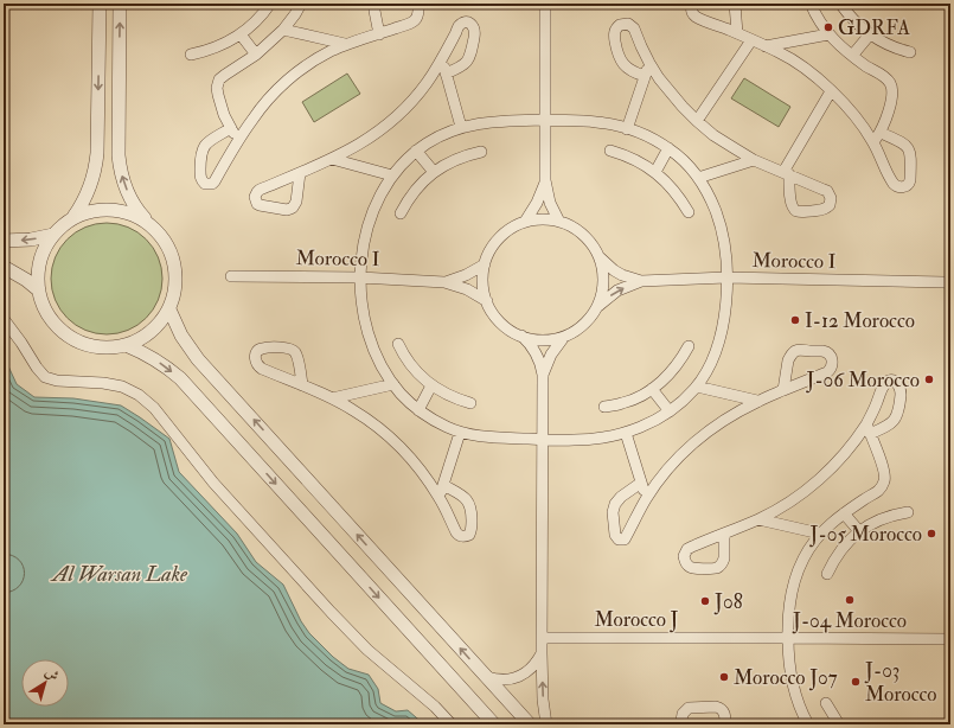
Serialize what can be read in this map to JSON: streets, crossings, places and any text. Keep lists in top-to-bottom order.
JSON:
{
  "streets": {
    "street": ["Morocco I", "Morocco J"]
  },
  "water": ["Al Warsan Lake"],
  "places": [
    "GDRFA",
    "I-12 Morocco",
    "J-06 Morocco",
    "J-05 Morocco",
    "J-04 Morocco",
    "J08",
    "Morocco J07",
    "J-03 Morocco"
  ],
  "north": "top right"
}
